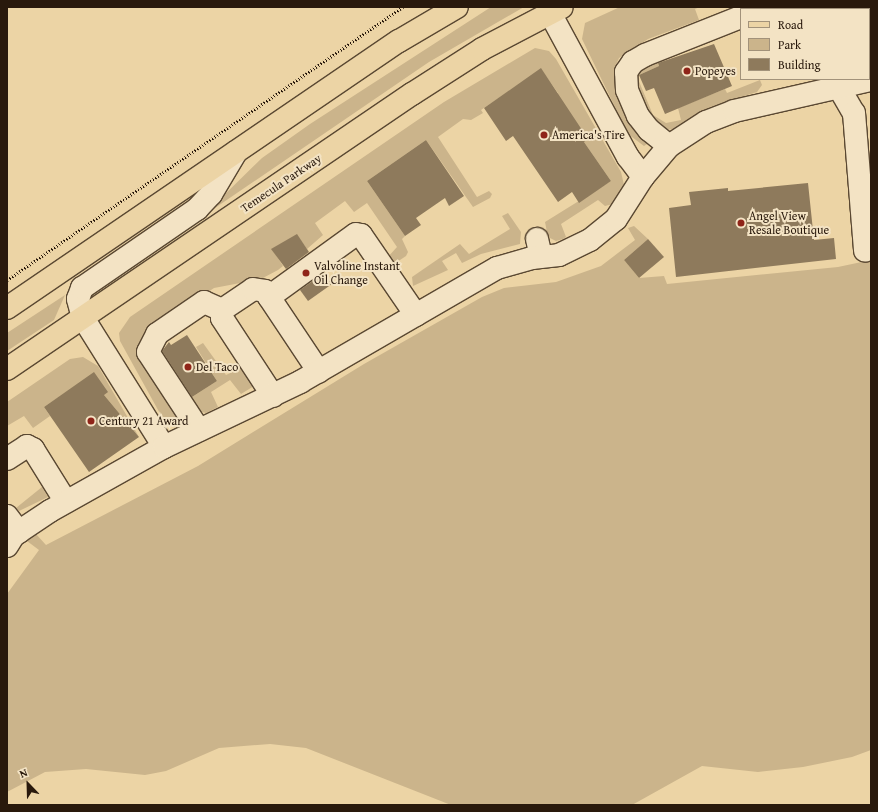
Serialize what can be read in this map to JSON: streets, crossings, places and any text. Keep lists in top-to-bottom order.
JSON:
{
  "streets": {
    "main road": ["Temecula Parkway"]
  },
  "places": [
    "Popeyes",
    "America's Tire",
    "Angel View Resale Boutique",
    "Valvoline Instant Oil Change",
    "Del Taco",
    "Century 21 Award"
  ],
  "legend": ["Road", "Park", "Building"],
  "north": "top left"
}
